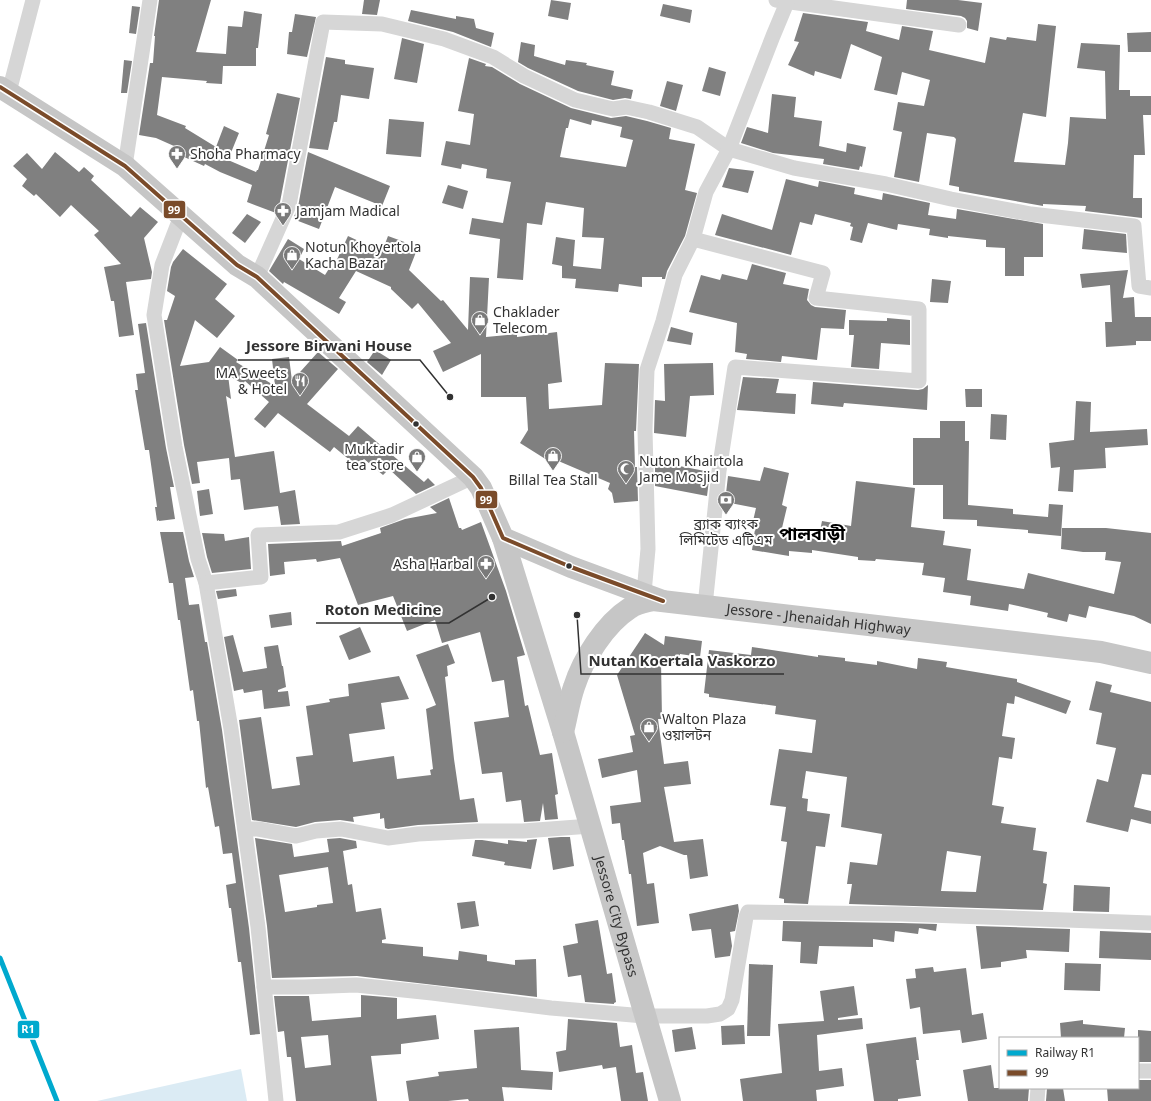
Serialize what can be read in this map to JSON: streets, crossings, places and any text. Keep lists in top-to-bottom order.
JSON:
{
  "streets": {
    "highway": ["Jessore - Jhenaidah Highway", "Jessore City Bypass"]
  },
  "crossings": [
    ["Jessore - Jhenaidah Highway", "Jessore City Bypass"]
  ],
  "districts": ["পালবাড়ী"],
  "places": {
    "pharmacy": ["Shoha Pharmacy", "Jamjam Madical", "Asha Harbal"],
    "shop": [
      "Notun Khoyertola Kacha Bazar",
      "Chaklader Telecom",
      "Billal Tea Stall",
      "Muktadir tea store",
      "Walton Plaza ওয়ালটন"
    ],
    "restaurant": ["MA Sweets & Hotel"],
    "other": ["Jessore Birwani House", "Roton Medicine", "Nutan Koertala Vaskorzo"],
    "mosque": ["Nuton Khairtola Jame Mosjid"],
    "bank": ["ব্র্যাক ব্যাংক লিমিটেড এটিএম"]
  },
  "lines": ["transit line 99", "rail line R1"],
  "legend": ["Railway R1", "99"]
}
